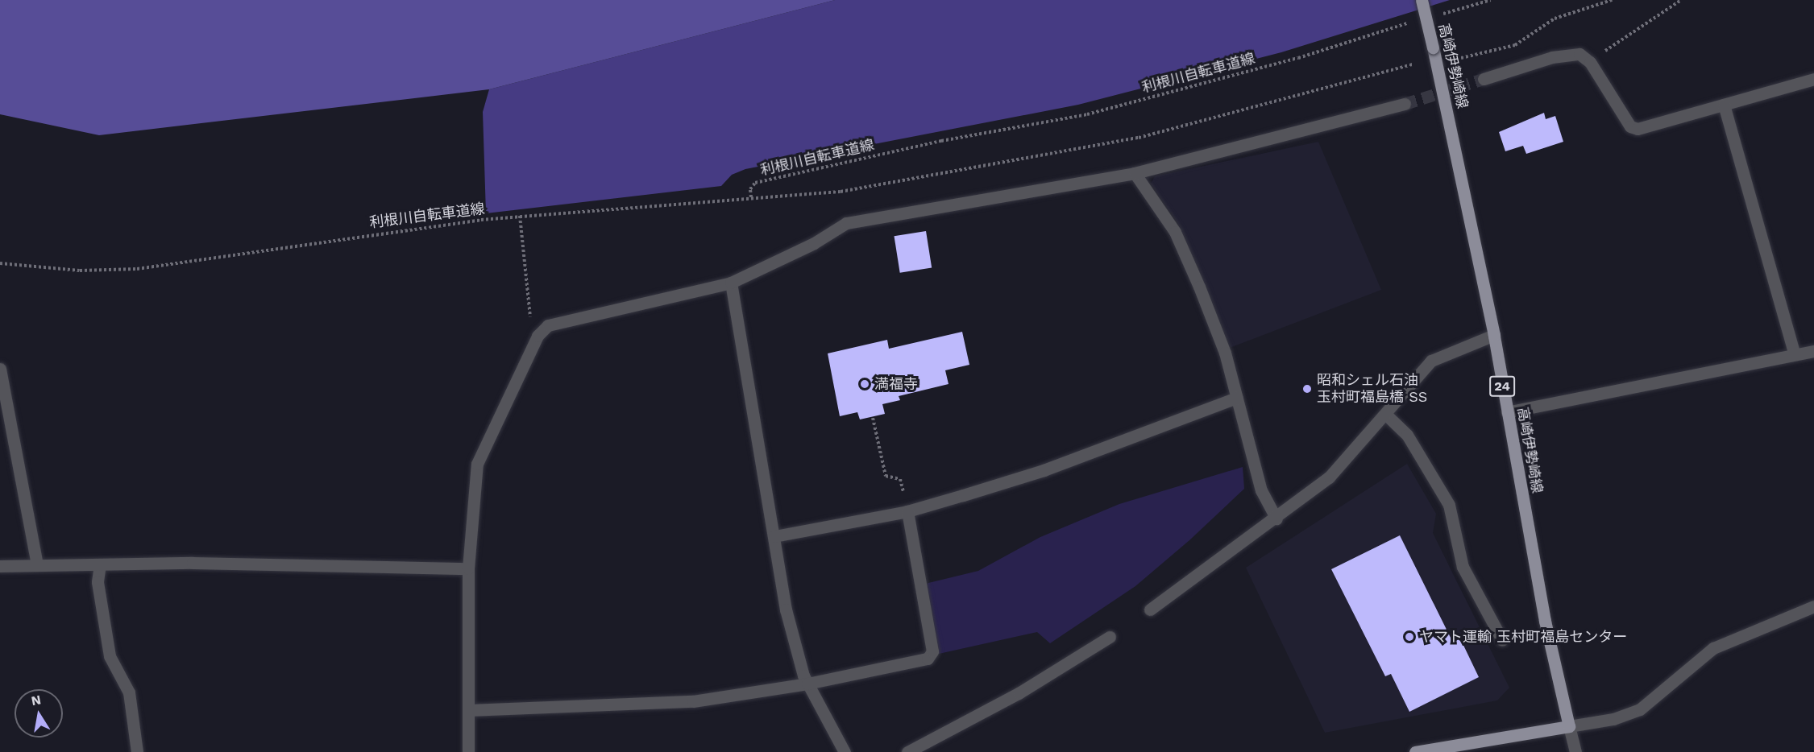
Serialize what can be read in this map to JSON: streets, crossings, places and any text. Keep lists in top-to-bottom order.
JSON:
{
  "streets": {
    "main road": ["高崎伊勢崎線", "24"],
    "path": ["利根川自転車道線"]
  },
  "places": ["満福寺", "昭和シェル石油 玉村町福島橋 SS", "ヤマト運輸 玉村町福島センター"],
  "north": "top"
}
